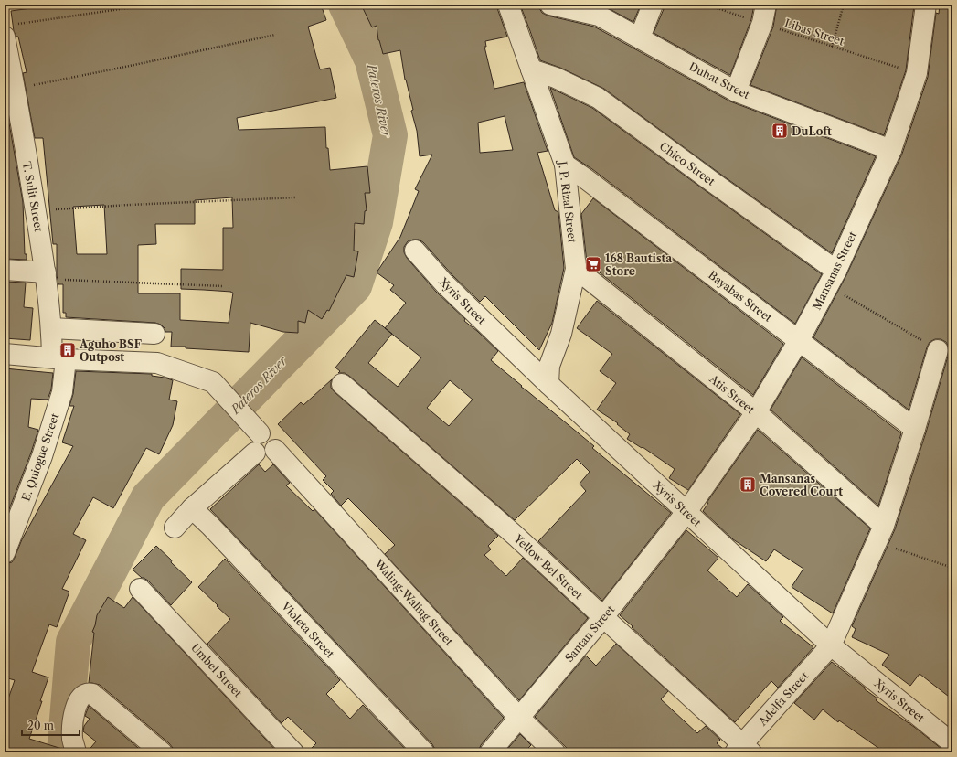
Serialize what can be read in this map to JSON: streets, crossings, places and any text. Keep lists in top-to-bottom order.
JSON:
{
  "streets": {
    "street": [
      "Duhat Street",
      "Chico Street",
      "T. Sulit Street",
      "J. P. Rizal Street",
      "Mansanas Street",
      "Bayabas Street",
      "Xyris Street",
      "Atis Street",
      "E. Quiogue Street",
      "Yellow Bel Street",
      "Waling-Waling Street",
      "Violeta Street",
      "Santan Street",
      "Umbel Street",
      "Adelfa Street"
    ],
    "path": ["Libas Street"]
  },
  "crossings": [
    ["Libas Street", "Mansanas Street"],
    ["Duhat Street", "Mansanas Street"],
    ["Chico Street", "J. P. Rizal Street"],
    ["Chico Street", "Mansanas Street"],
    ["T. Sulit Street", "E. Quiogue Street"],
    ["J. P. Rizal Street", "Bayabas Street"],
    ["J. P. Rizal Street", "Xyris Street"],
    ["J. P. Rizal Street", "Atis Street"],
    ["Mansanas Street", "Bayabas Street"],
    ["Mansanas Street", "Xyris Street"],
    ["Mansanas Street", "Atis Street"],
    ["Mansanas Street", "Santan Street"],
    ["Bayabas Street", "Adelfa Street"],
    ["Xyris Street", "Santan Street"],
    ["Xyris Street", "Adelfa Street"],
    ["Atis Street", "Adelfa Street"],
    ["Yellow Bel Street", "Santan Street"],
    ["Yellow Bel Street", "Adelfa Street"],
    ["Waling-Waling Street", "Santan Street"]
  ],
  "water": ["Pateros River"],
  "places": {
    "building": ["DuLoft", "Aguho BSF Outpost", "Mansanas Covered Court"],
    "supermarket": ["168 Bautista Store"]
  },
  "scale_bar": "20 m"
}
